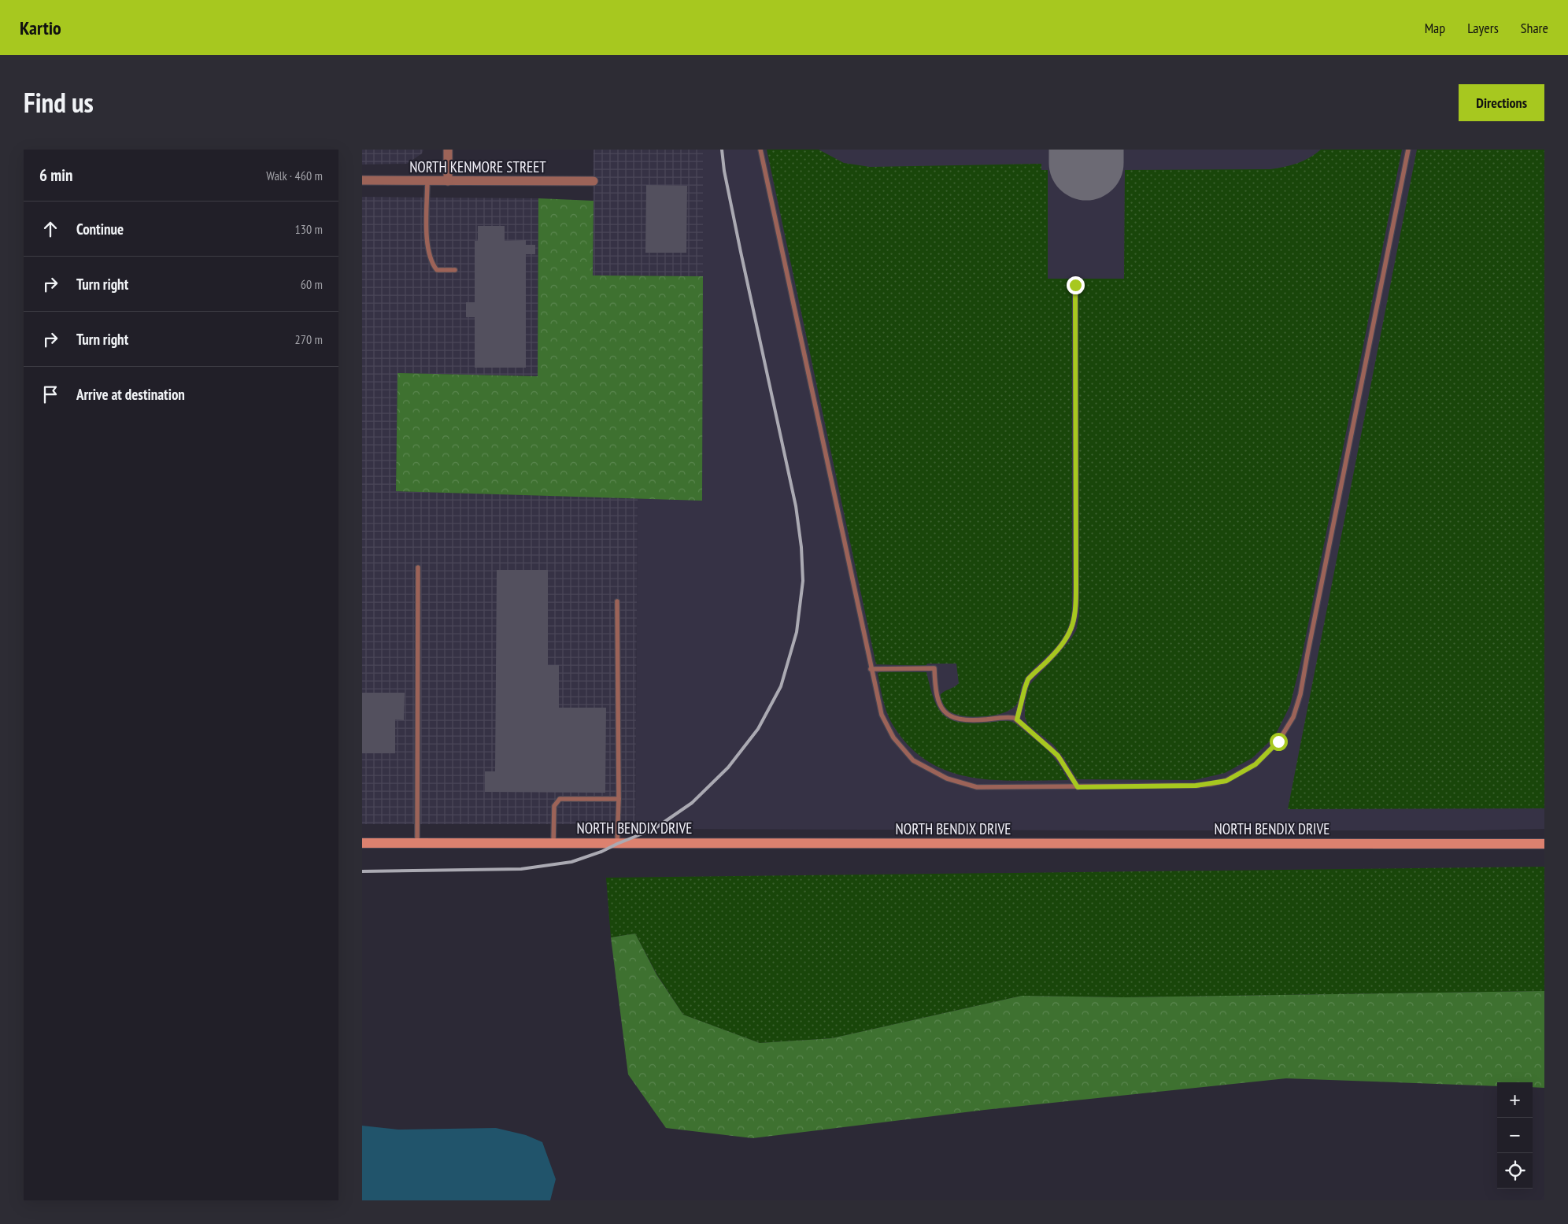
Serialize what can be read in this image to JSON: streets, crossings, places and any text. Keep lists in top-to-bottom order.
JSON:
{
  "streets": {
    "street": ["NORTH KENMORE STREET", "NORTH BENDIX DRIVE"]
  },
  "page": {
    "header": "Kartio",
    "nav": ["Map", "Layers", "Share"],
    "title": "Find us",
    "buttons": "Directions",
    "heading": ["6 min", "Walk · 460 m"],
    "list": [
      ["Continue", "130 m"],
      ["Turn right", "60 m"],
      ["Turn right", "270 m"],
      "Arrive at destination"
    ],
    "map_buttons": ["+", "−"]
  }
}
